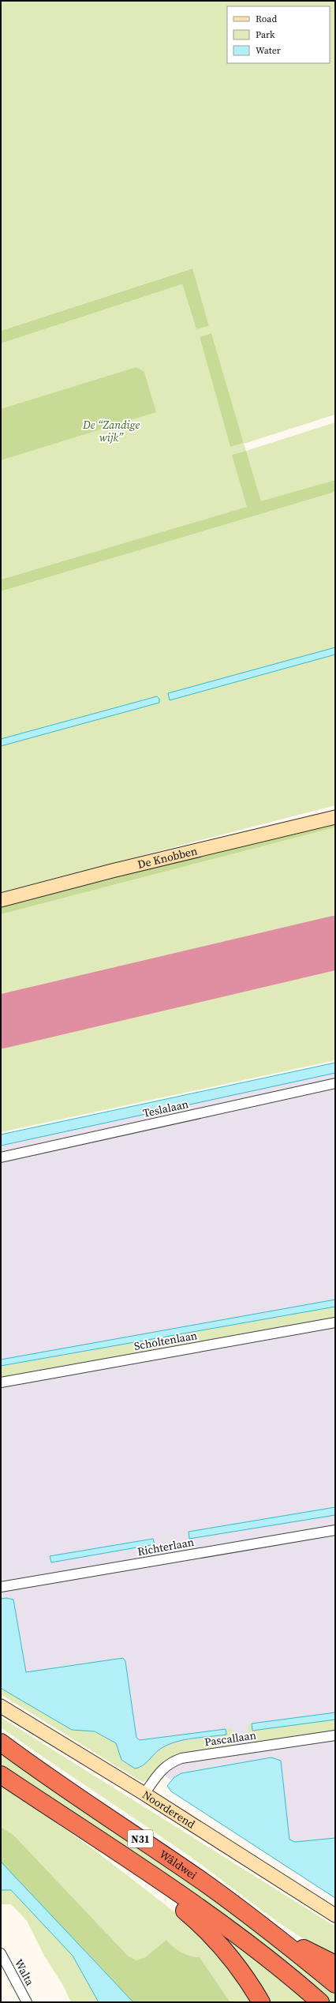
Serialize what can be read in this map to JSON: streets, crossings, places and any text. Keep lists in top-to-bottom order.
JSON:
{
  "streets": {
    "highway": ["N31", "Wâldwei"],
    "street": [
      "De Knobben",
      "Teslalaan",
      "Scholtenlaan",
      "Richterlaan",
      "Pascallaan",
      "Noorderend",
      "Walta"
    ]
  },
  "crossings": [
    ["Pascallaan", "Noorderend"],
    ["N31", "Wâldwei"]
  ],
  "parks": ["De “Zandige wijk”"],
  "legend": ["Road", "Park", "Water"]
}
